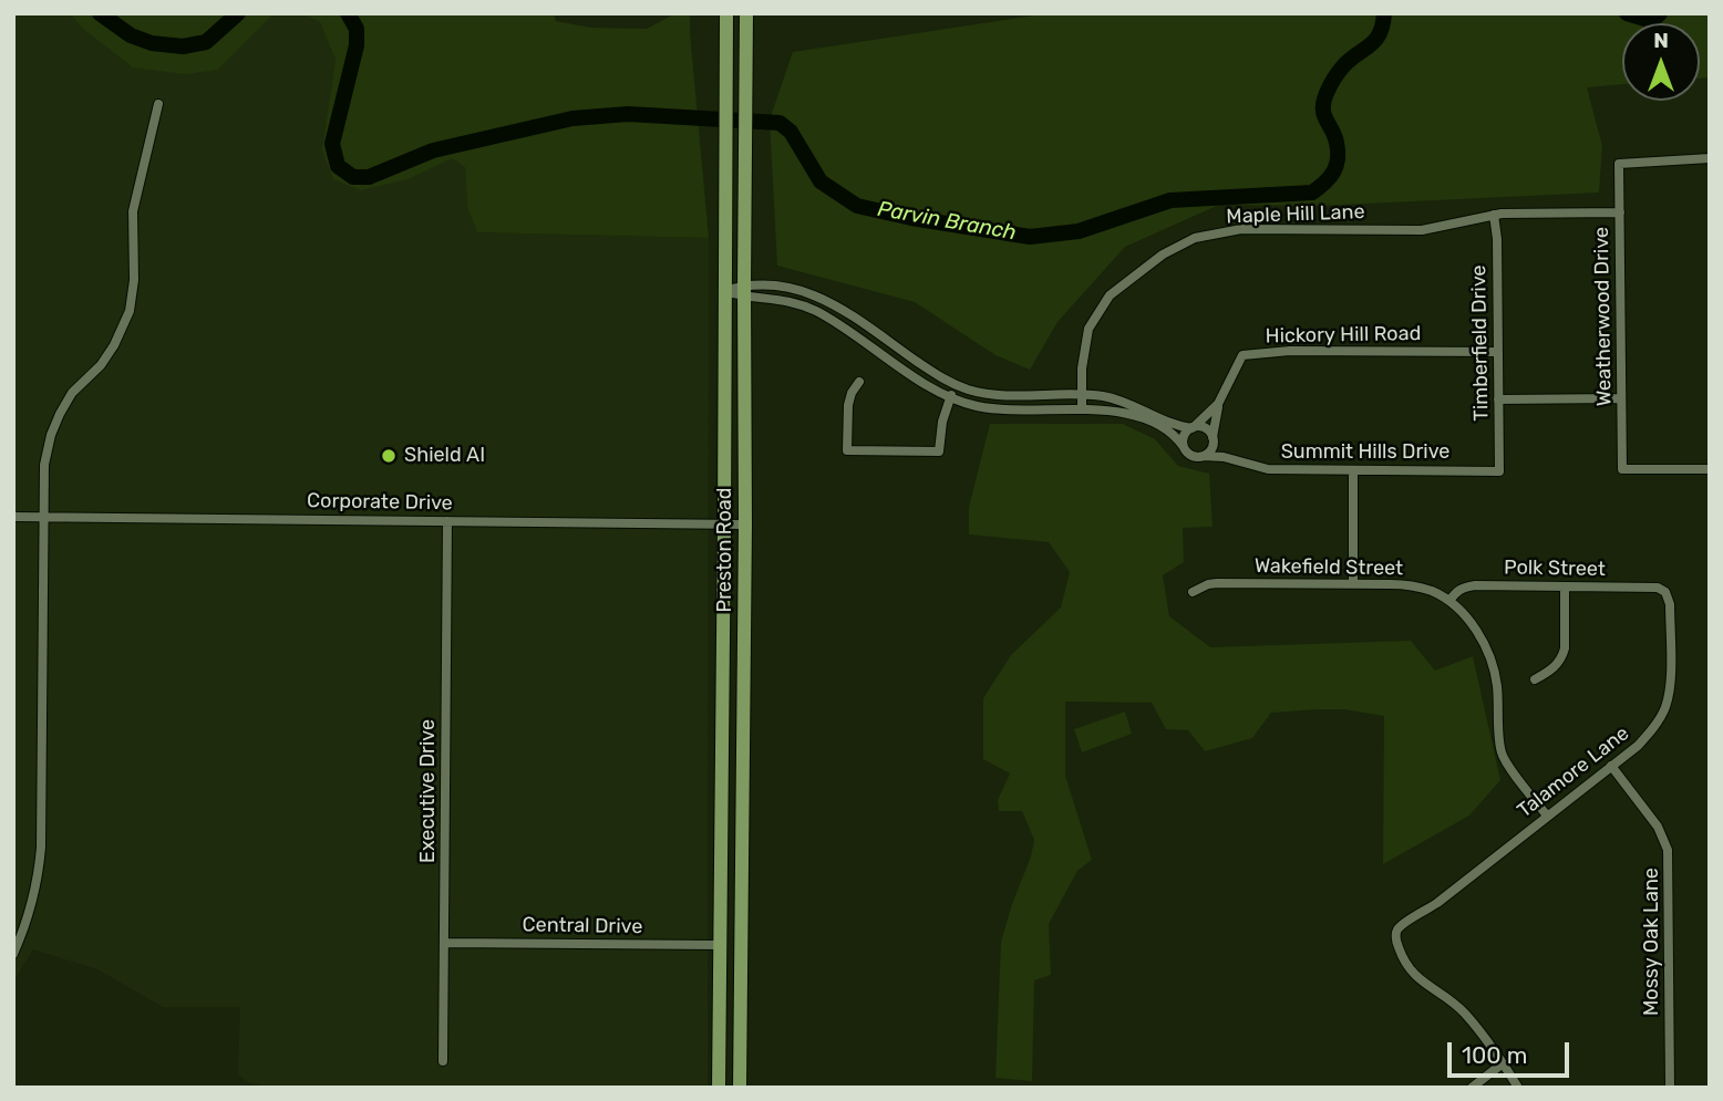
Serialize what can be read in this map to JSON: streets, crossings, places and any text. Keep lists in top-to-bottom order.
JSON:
{
  "streets": {
    "main road": ["Preston Road"],
    "street": [
      "Maple Hill Lane",
      "Weatherwood Drive",
      "Hickory Hill Road",
      "Timberfield Drive",
      "Summit Hills Drive",
      "Corporate Drive",
      "Wakefield Street",
      "Polk Street",
      "Talamore Lane",
      "Executive Drive",
      "Central Drive",
      "Mossy Oak Lane"
    ]
  },
  "crossings": [
    ["Maple Hill Lane", "Weatherwood Drive"],
    ["Maple Hill Lane", "Timberfield Drive"],
    ["Hickory Hill Road", "Timberfield Drive"],
    ["Hickory Hill Road", "Summit Hills Drive"],
    ["Timberfield Drive", "Summit Hills Drive"],
    ["Corporate Drive", "Preston Road"],
    ["Corporate Drive", "Executive Drive"],
    ["Preston Road", "Central Drive"],
    ["Wakefield Street", "Polk Street"],
    ["Wakefield Street", "Talamore Lane"],
    ["Polk Street", "Talamore Lane"],
    ["Talamore Lane", "Mossy Oak Lane"],
    ["Executive Drive", "Central Drive"]
  ],
  "water": ["Parvin Branch"],
  "places": ["Shield AI"],
  "scale_bar": "100 m",
  "north": "top"
}
